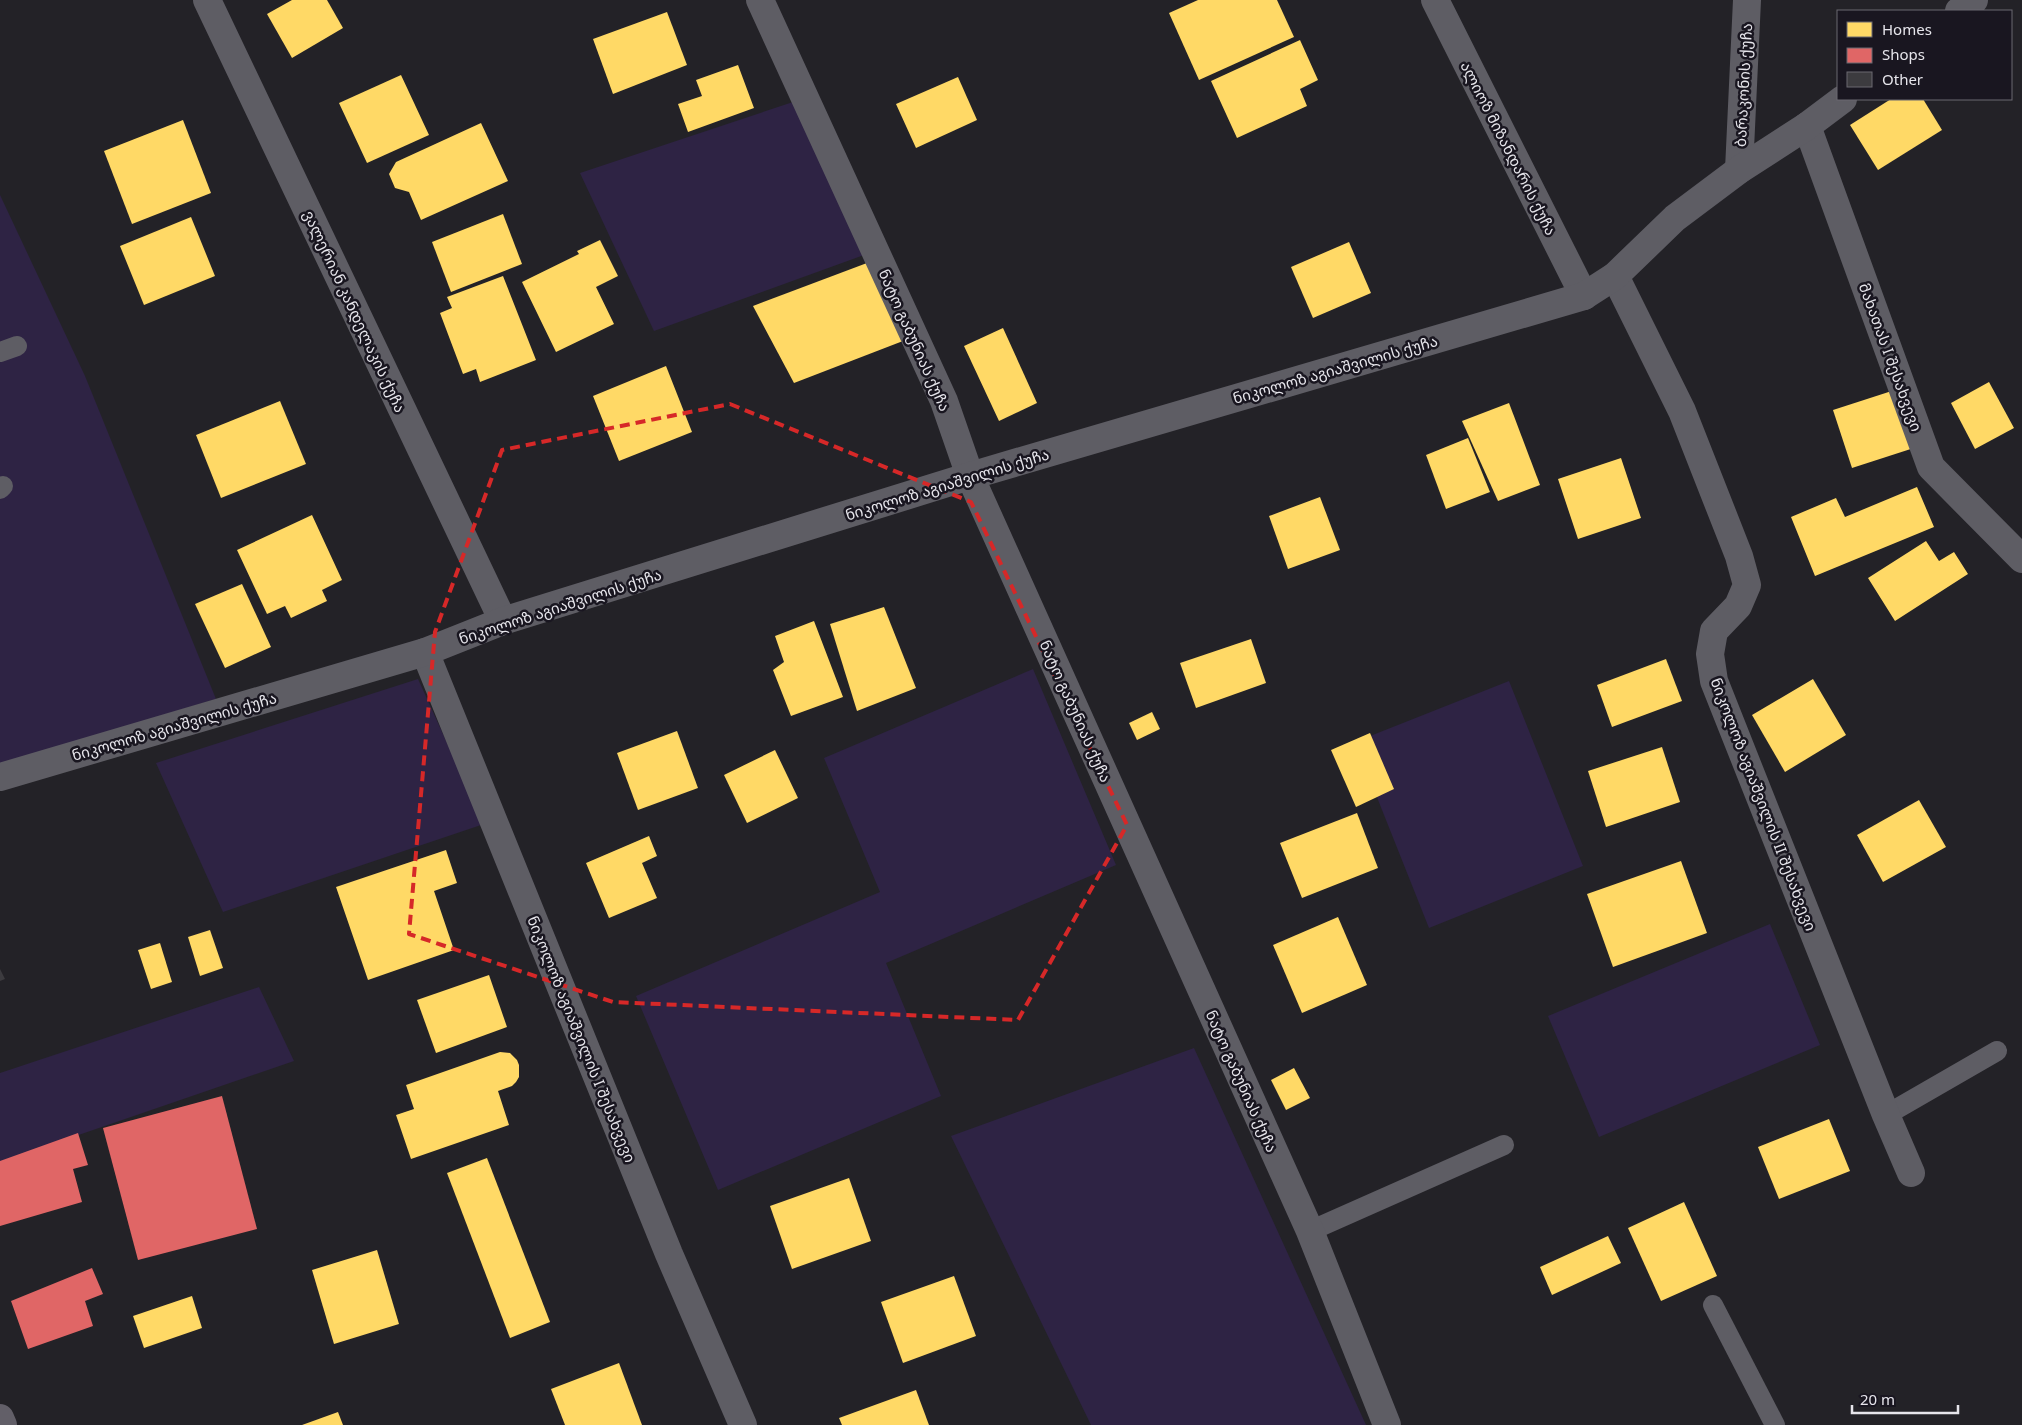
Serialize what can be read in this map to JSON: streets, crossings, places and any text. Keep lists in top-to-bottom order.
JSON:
{
  "streets": {
    "street": [
      "ბარაკონის ქუჩა",
      "ალიოზ მიზანდარის ქუჩა",
      "ვალერიან კანდელაკის ქუჩა",
      "ნატო გაბუნიას ქუჩა",
      "მახათას I შესახვევი",
      "ნიკოლოზ აგიაშვილის ქუჩა",
      "ნიკოლოზ აგიაშვილის II შესახვევი",
      "ნიკოლოზ აგიაშვილის I შესახვევი"
    ]
  },
  "crossings": [
    ["ბარაკონის ქუჩა", "ნიკოლოზ აგიაშვილის ქუჩა"],
    ["ალიოზ მიზანდარის ქუჩა", "ნიკოლოზ აგიაშვილის ქუჩა"],
    ["ვალერიან კანდელაკის ქუჩა", "ნიკოლოზ აგიაშვილის ქუჩა"],
    ["ნატო გაბუნიას ქუჩა", "ნიკოლოზ აგიაშვილის ქუჩა"],
    ["მახათას I შესახვევი", "ნიკოლოზ აგიაშვილის ქუჩა"],
    ["ნიკოლოზ აგიაშვილის ქუჩა", "ნიკოლოზ აგიაშვილის II შესახვევი"],
    ["ნიკოლოზ აგიაშვილის ქუჩა", "ნიკოლოზ აგიაშვილის I შესახვევი"]
  ],
  "legend": ["Homes", "Shops", "Other"],
  "scale_bar": "20 m"
}
